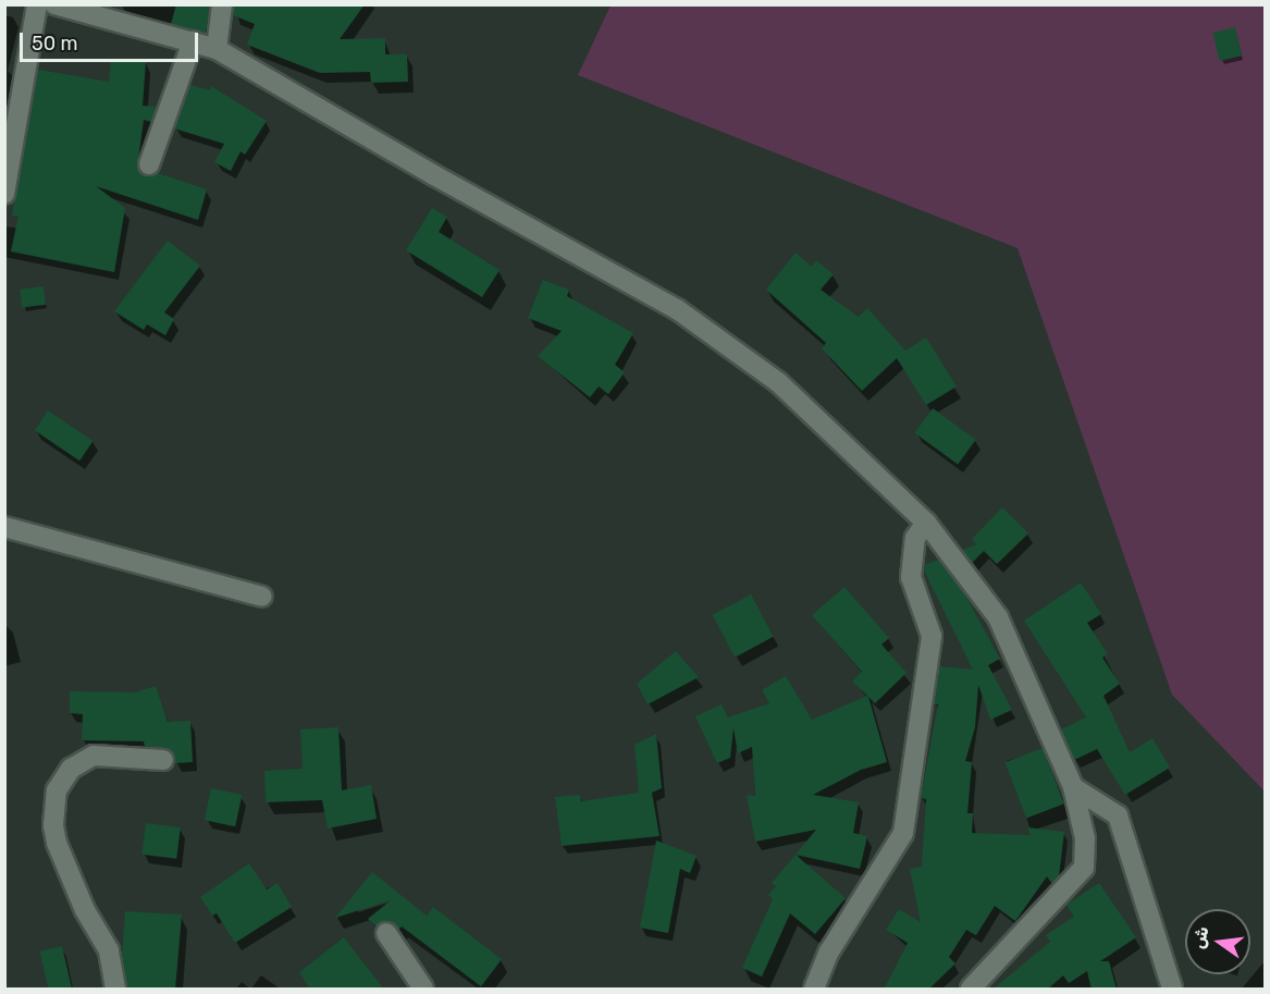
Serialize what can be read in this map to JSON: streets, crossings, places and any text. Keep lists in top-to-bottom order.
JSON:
{
  "scale_bar": "50 m",
  "north": "left"
}
